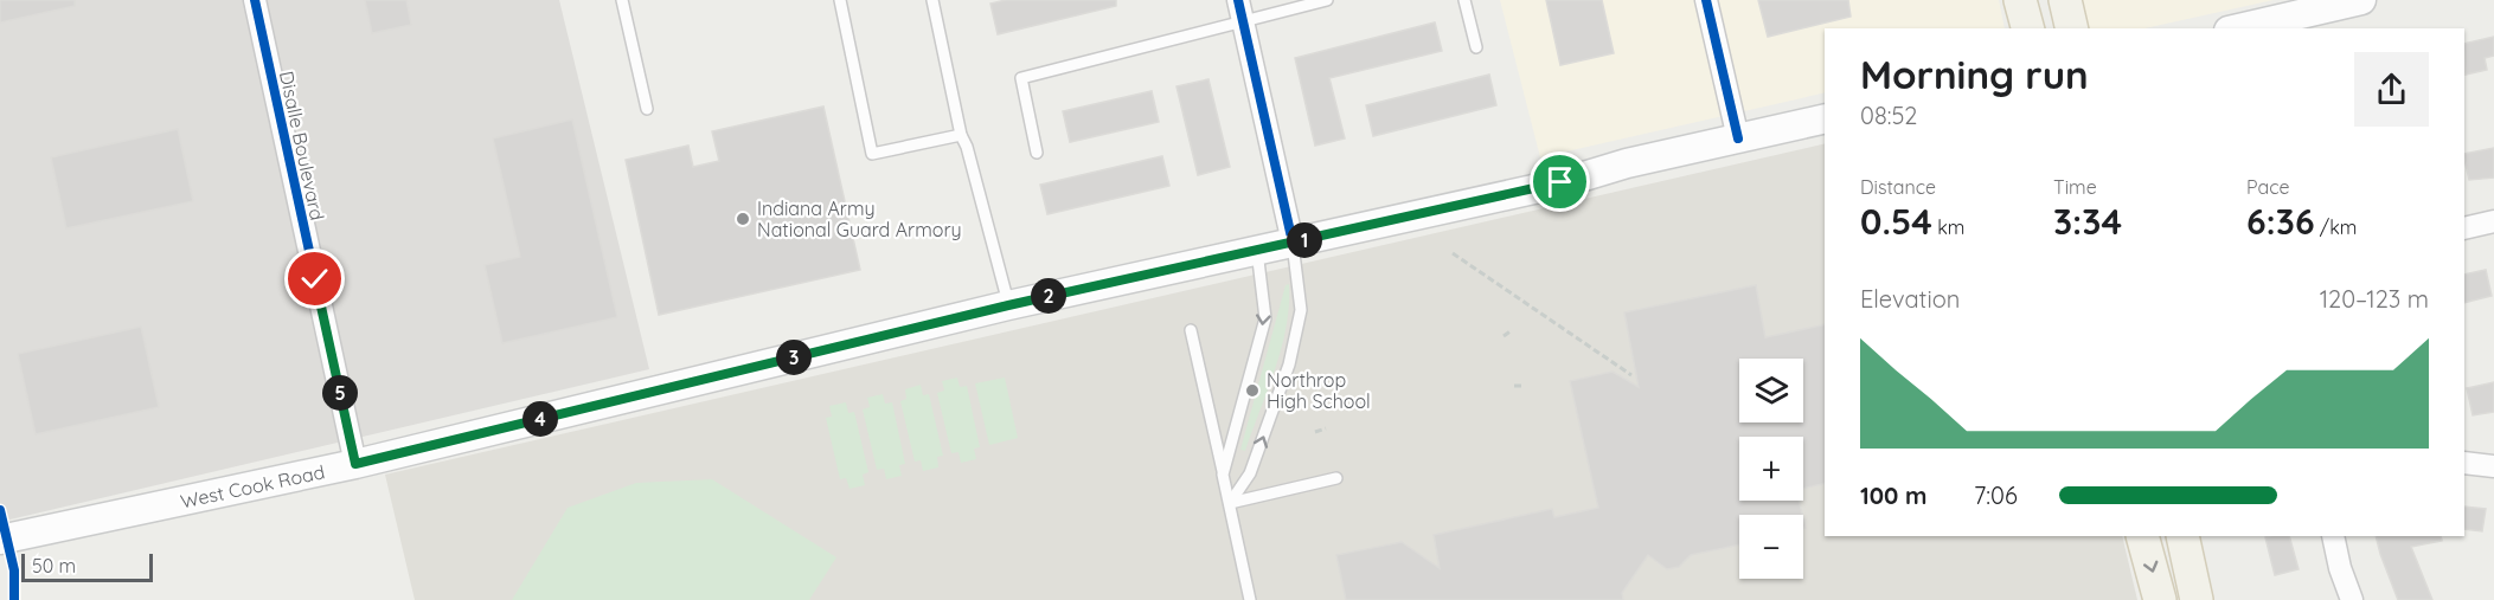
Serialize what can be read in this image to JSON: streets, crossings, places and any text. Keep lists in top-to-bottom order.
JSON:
{
  "streets": {
    "main road": ["West Cook Road"],
    "street": ["Disalle Boulevard"]
  },
  "crossings": [
    ["Disalle Boulevard", "West Cook Road"]
  ],
  "places": ["Indiana Army National Guard Armory", "Northrop High School"],
  "scale_bar": "50 m",
  "page": {
    "heading": ["Morning run", "08:52"],
    "stats": [
      ["Distance", "0.54 km"],
      ["Time", "3:34"],
      ["Pace", "6:36 /km"]
    ],
    "pins": [
      "1",
      "2",
      "3",
      "5",
      "4"
    ],
    "chart": ["Elevation", "120–123 m"],
    "map_buttons": ["+", "−"],
    "list": [
      {
        "name": "100 m",
        "note": "7:06"
      }
    ],
    "scale": "50 m"
  }
}
